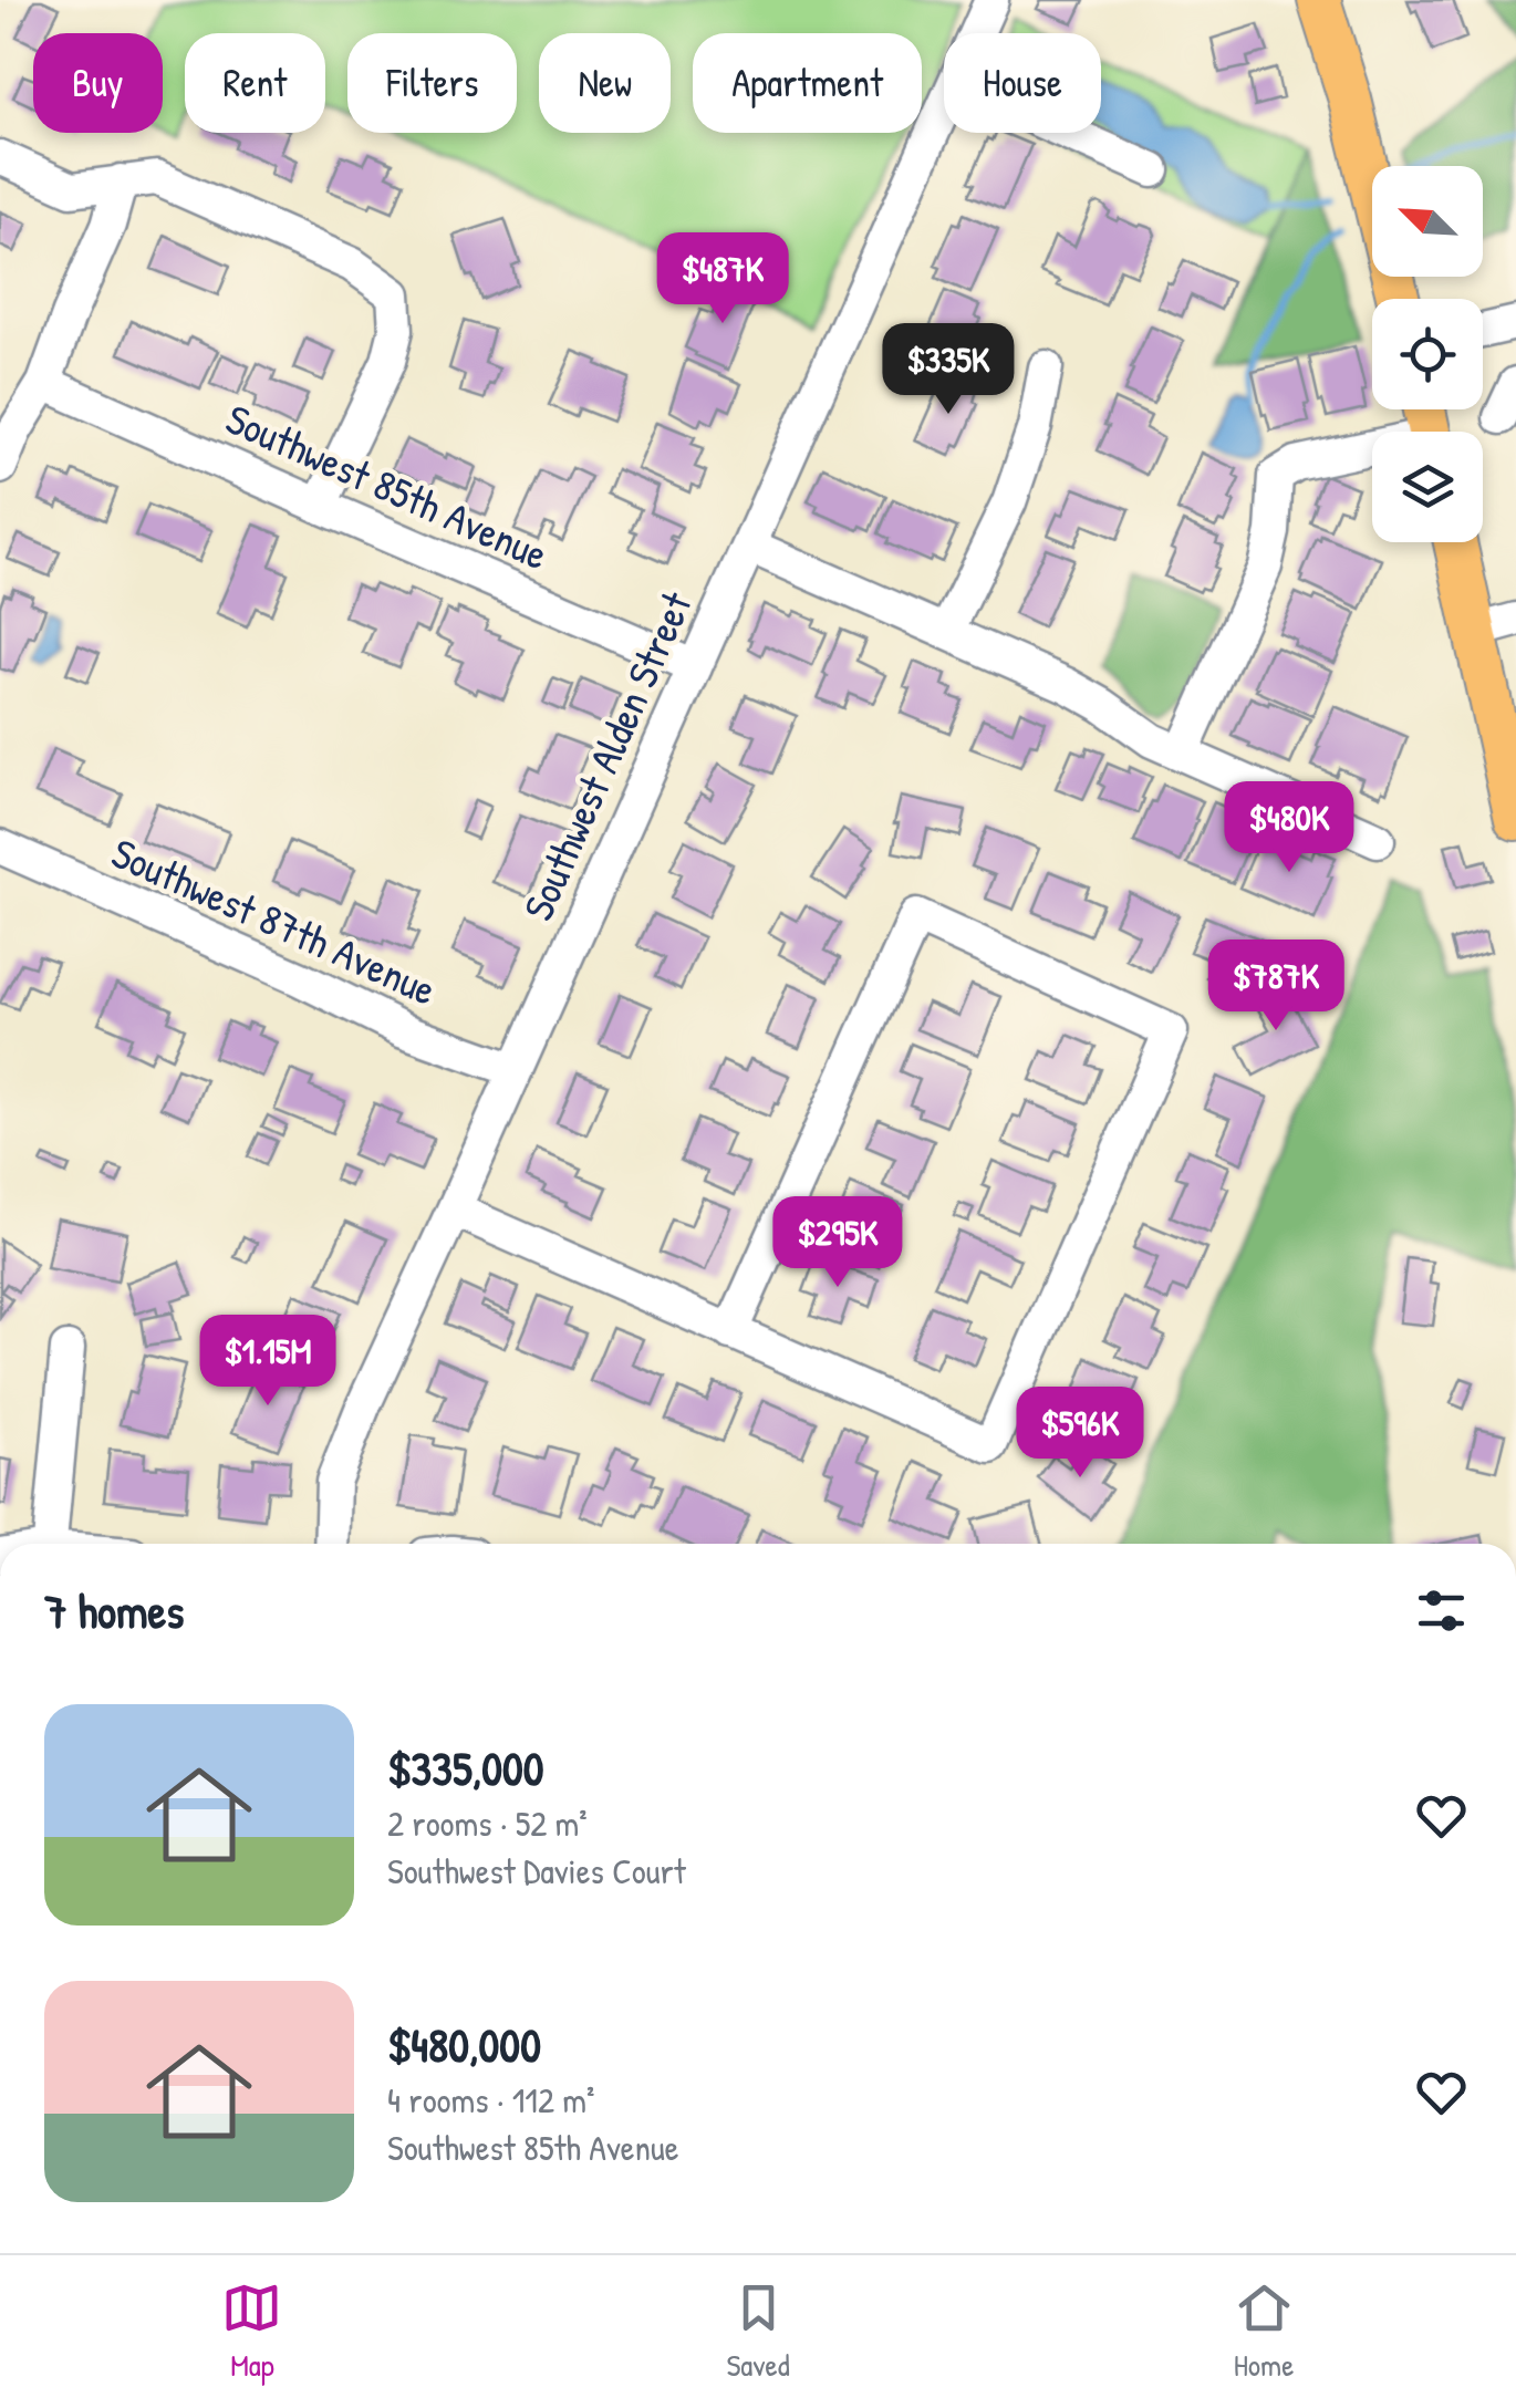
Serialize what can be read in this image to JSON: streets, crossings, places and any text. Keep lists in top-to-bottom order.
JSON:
{
  "streets": {
    "street": ["Southwest 85th Avenue", "Southwest Alden Street", "Southwest 87th Avenue"]
  },
  "crossings": [
    ["Southwest 85th Avenue", "Southwest Alden Street"],
    ["Southwest Alden Street", "Southwest 87th Avenue"]
  ],
  "north": "top left",
  "page": {
    "chip": [
      "Buy",
      "Rent",
      "Filters",
      "New",
      "Apartment",
      "House"
    ],
    "price": [
      "$487K",
      "$335K",
      "$480K",
      "$787K",
      "$295K",
      "$1.15M",
      "$596K"
    ],
    "heading": "7 homes",
    "list": [
      {
        "name": "$335,000",
        "note": "2 rooms · 52 m² · Southwest Davies Court"
      },
      {
        "name": "$480,000",
        "note": "4 rooms · 112 m² · Southwest 85th Avenue"
      }
    ],
    "tabs": ["Map", "Saved", "Home"]
  }
}
